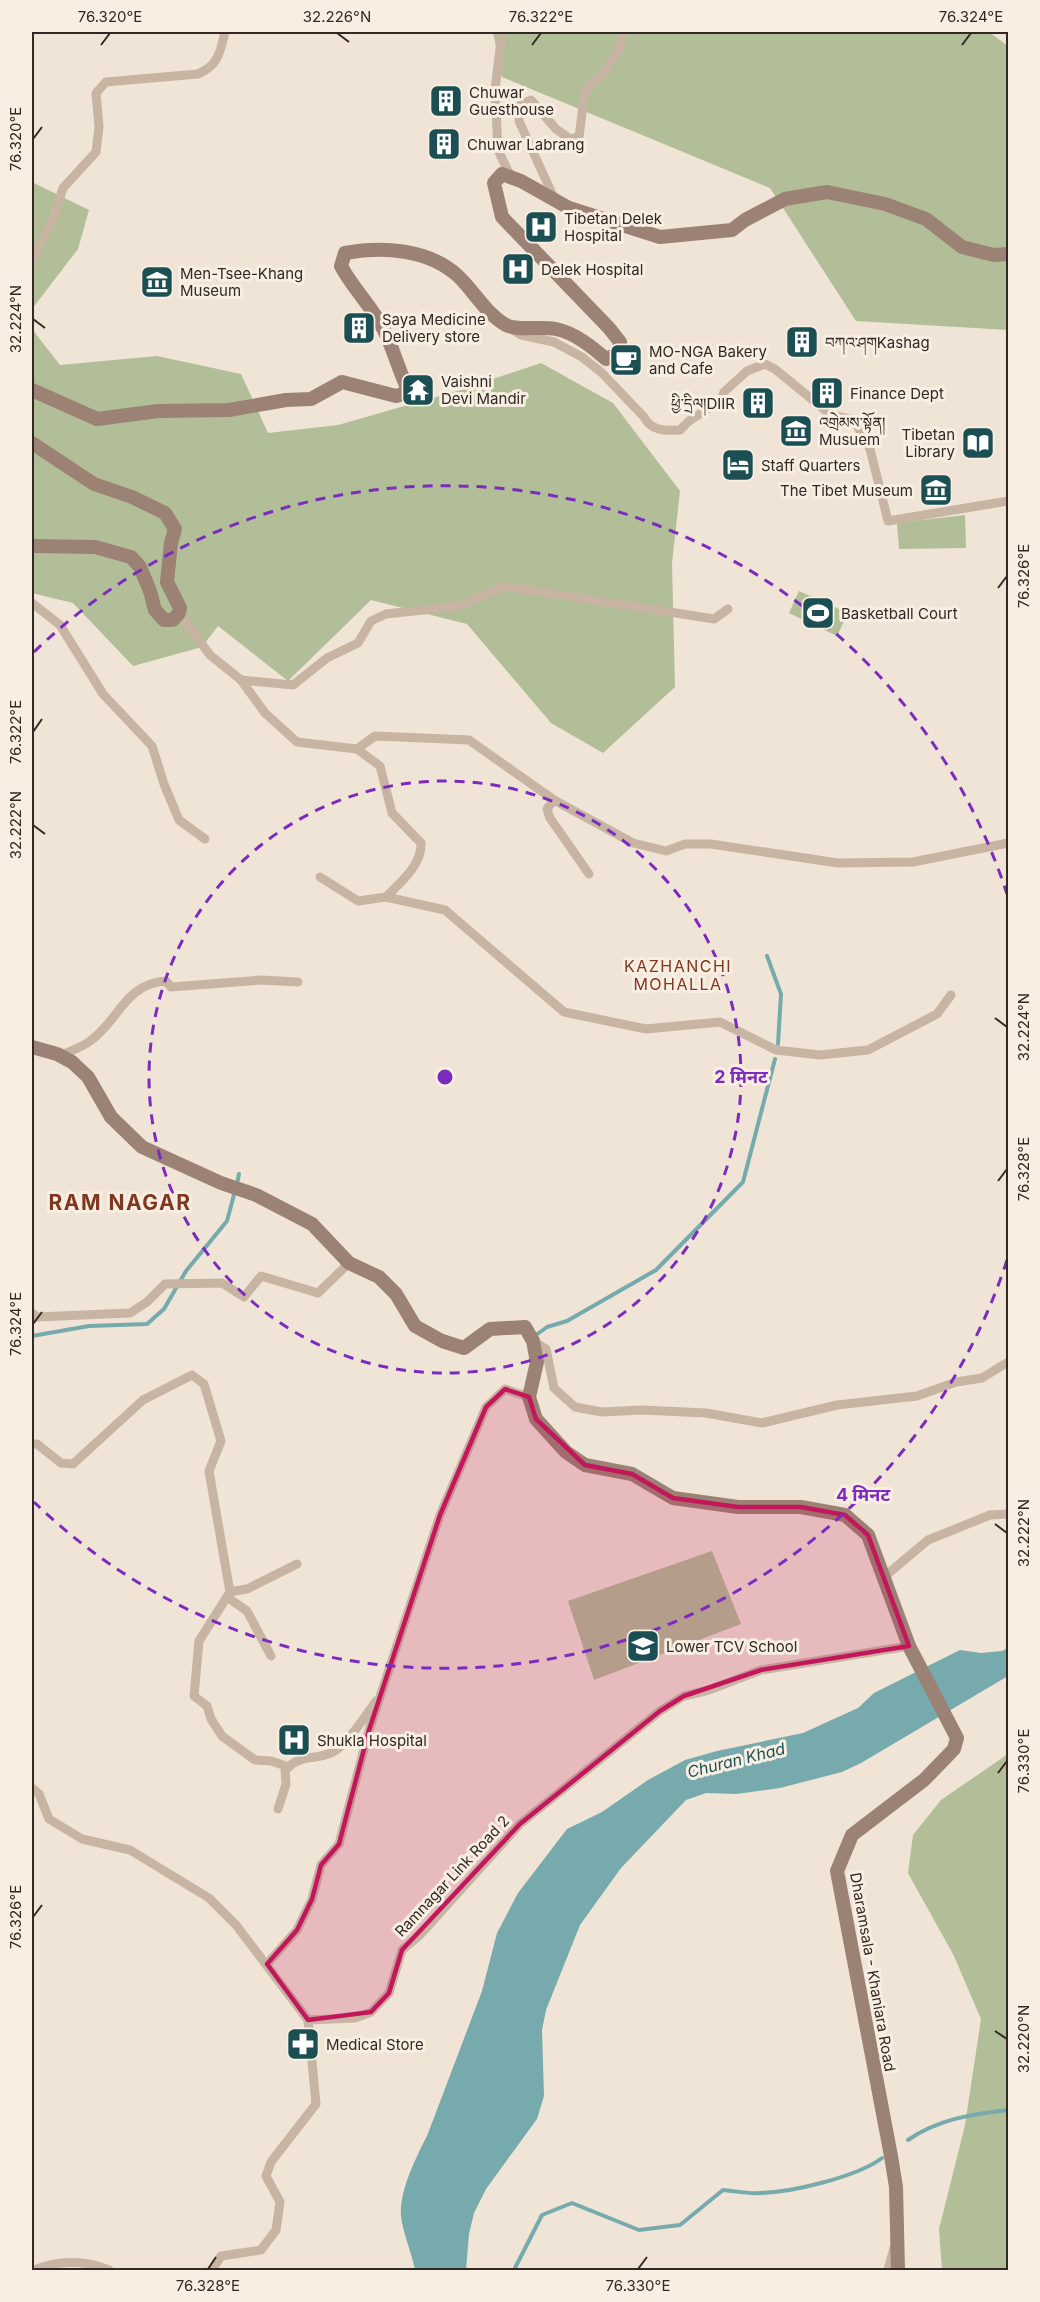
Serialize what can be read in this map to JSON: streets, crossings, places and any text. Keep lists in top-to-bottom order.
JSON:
{
  "streets": {
    "street": ["Ramnagar Link Road 2", "Dharamsala - Khaniara Road"]
  },
  "crossings": [
    ["Ramnagar Link Road 2", "Dharamsala - Khaniara Road"]
  ],
  "districts": ["KAZHANCHI MOHALLA", "RAM NAGAR"],
  "water": ["Churan Khad"],
  "places": {
    "building": [
      "Chuwar Guesthouse",
      "Chuwar Labrang",
      "Saya Medicine Delivery store",
      "བཀའ་ཤགKashag",
      "Finance Dept",
      "ཕྱི་དྲིལ།DIIR"
    ],
    "hospital": ["Tibetan Delek Hospital", "Delek Hospital", "Shukla Hospital"],
    "museum": ["Men-Tsee-Khang Museum", "འགྲེམས་སྟོན། Musuem", "The Tibet Museum"],
    "cafe": ["MO-NGA Bakery and Cafe"],
    "temple": ["Vaishni Devi Mandir"],
    "library": ["Tibetan Library"],
    "hotel": ["Staff Quarters"],
    "sports": ["Basketball Court"],
    "school or university": ["Lower TCV School"],
    "pharmacy": ["Medical Store"]
  },
  "coordinates": [
    "76.320°E",
    "32.226°N",
    "76.322°E",
    "76.324°E",
    "32.224°N",
    "76.326°E",
    "32.222°N",
    "76.328°E",
    "76.330°E",
    "32.220°N"
  ],
  "rings": ["2 मिनट", "4 मिनट"]
}
